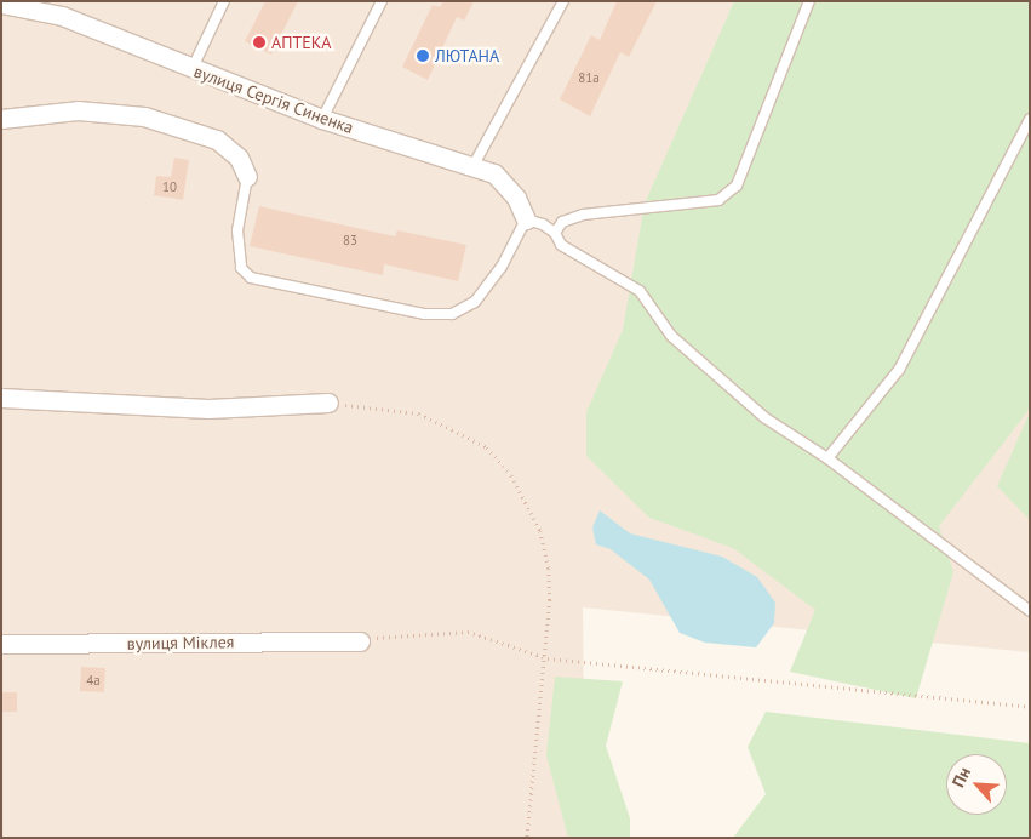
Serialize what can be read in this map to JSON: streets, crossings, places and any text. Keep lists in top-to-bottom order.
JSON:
{
  "streets": {
    "street": ["вулиця Сергія Синенка", "вулиця Міклея"]
  },
  "places": ["АПТЕКА", "ЛЮТАНА"],
  "house_numbers": [
    "81а",
    "10",
    "83",
    "4а"
  ],
  "north": "top left"
}
